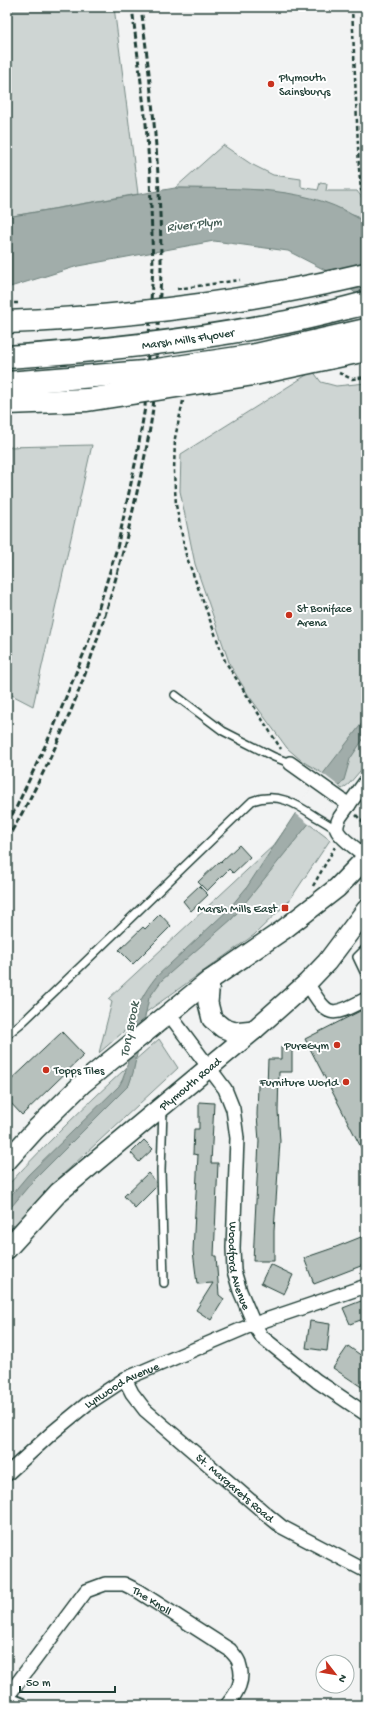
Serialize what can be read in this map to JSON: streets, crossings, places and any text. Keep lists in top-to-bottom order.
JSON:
{
  "streets": {
    "highway": ["Marsh Mills Flyover"],
    "main road": ["Plymouth Road"],
    "street": [
      "Woodford Avenue",
      "Lynwood Avenue",
      "St. Margarets Road",
      "The Knoll"
    ]
  },
  "crossings": [
    ["Plymouth Road", "Woodford Avenue"],
    ["Woodford Avenue", "Lynwood Avenue"],
    ["Lynwood Avenue", "St. Margarets Road"]
  ],
  "water": ["River Plym", "Tory Brook"],
  "places": {
    "other": [
      "Plymouth Sainsburys",
      "St Boniface Arena",
      "PureGym",
      "Topps Tiles",
      "Furniture World"
    ],
    "transit": ["Marsh Mills East"]
  },
  "scale_bar": "50 m",
  "north": "bottom right"
}
